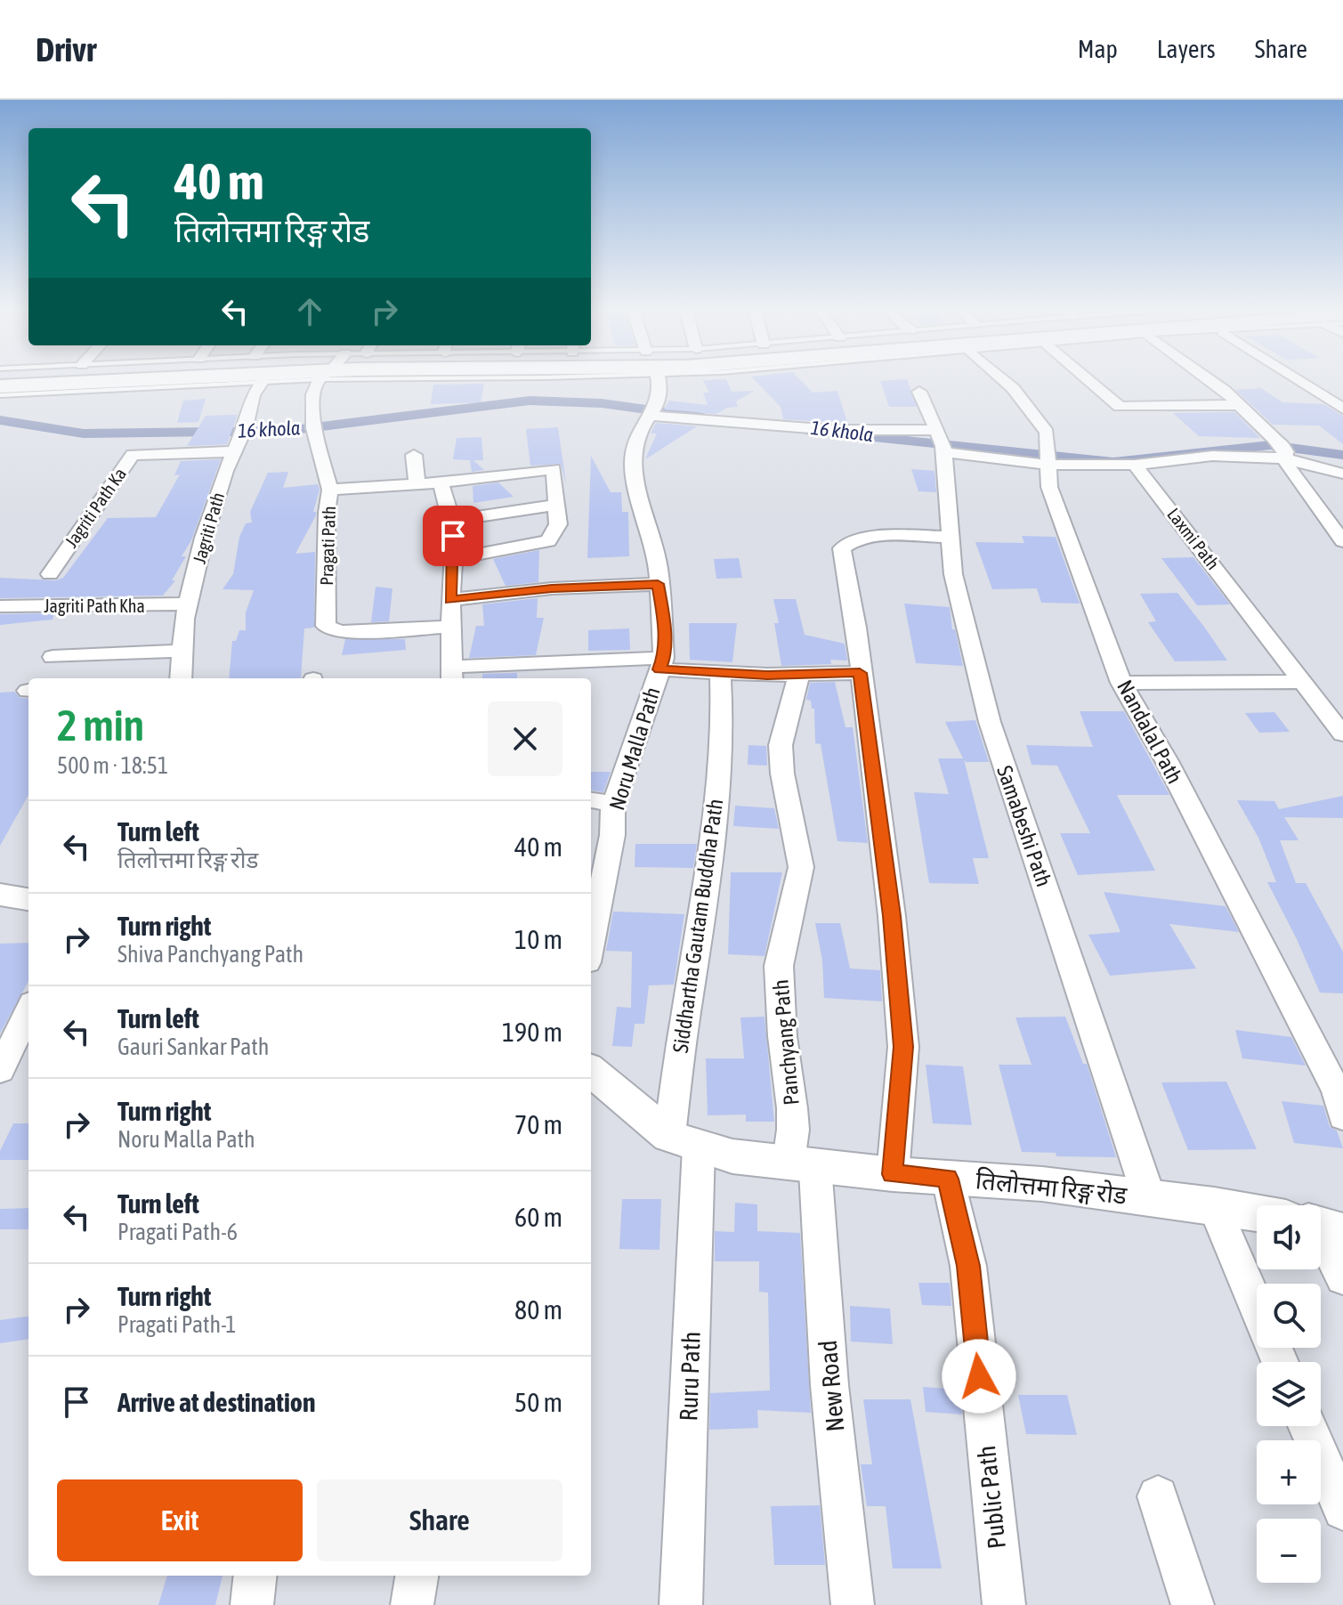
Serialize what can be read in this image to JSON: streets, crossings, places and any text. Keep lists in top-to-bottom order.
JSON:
{
  "streets": {
    "street": [
      "Jagriti Path Ka",
      "Jagriti Path",
      "Laxmi Path",
      "Pragati Path",
      "Jagriti Path Kha",
      "Nandalal Path",
      "Noru Malla Path",
      "Samabeshi Path",
      "Siddhartha Gautam Buddha Path",
      "Panchyang Path",
      "तिलोत्तमा रिङ्ग रोड",
      "Ruru Path",
      "New Road",
      "Public Path"
    ]
  },
  "crossings": [
    ["Jagriti Path Ka", "Jagriti Path"],
    ["Jagriti Path", "Jagriti Path Kha"],
    ["Samabeshi Path", "तिलोत्तमा रिङ्ग रोड"],
    ["Siddhartha Gautam Buddha Path", "तिलोत्तमा रिङ्ग रोड"],
    ["Siddhartha Gautam Buddha Path", "Ruru Path"],
    ["Panchyang Path", "तिलोत्तमा रिङ्ग रोड"],
    ["Panchyang Path", "New Road"],
    ["तिलोत्तमा रिङ्ग रोड", "Ruru Path"],
    ["तिलोत्तमा रिङ्ग रोड", "New Road"],
    ["तिलोत्तमा रिङ्ग रोड", "Public Path"]
  ],
  "water": ["16 khola"],
  "page": {
    "header": "Drivr",
    "nav": ["Map", "Layers", "Share"],
    "turn": ["40 m", "तिलोत्तमा रिङ्ग रोड"],
    "heading": ["2 min", "500 m · 18:51"],
    "list": [
      {
        "name": "Turn left",
        "note": "तिलोत्तमा रिङ्ग रोड",
        "value": "40 m"
      },
      {
        "name": "Turn right",
        "note": "Shiva Panchyang Path",
        "value": "10 m"
      },
      {
        "name": "Turn left",
        "note": "Gauri Sankar Path",
        "value": "190 m"
      },
      {
        "name": "Turn right",
        "note": "Noru Malla Path",
        "value": "70 m"
      },
      {
        "name": "Turn left",
        "note": "Pragati Path-6",
        "value": "60 m"
      },
      {
        "name": "Turn right",
        "note": "Pragati Path-1",
        "value": "80 m"
      },
      {
        "name": "Arrive at destination",
        "value": "50 m"
      }
    ],
    "map_buttons": ["+", "−"],
    "buttons": ["Exit", "Share"]
  }
}
